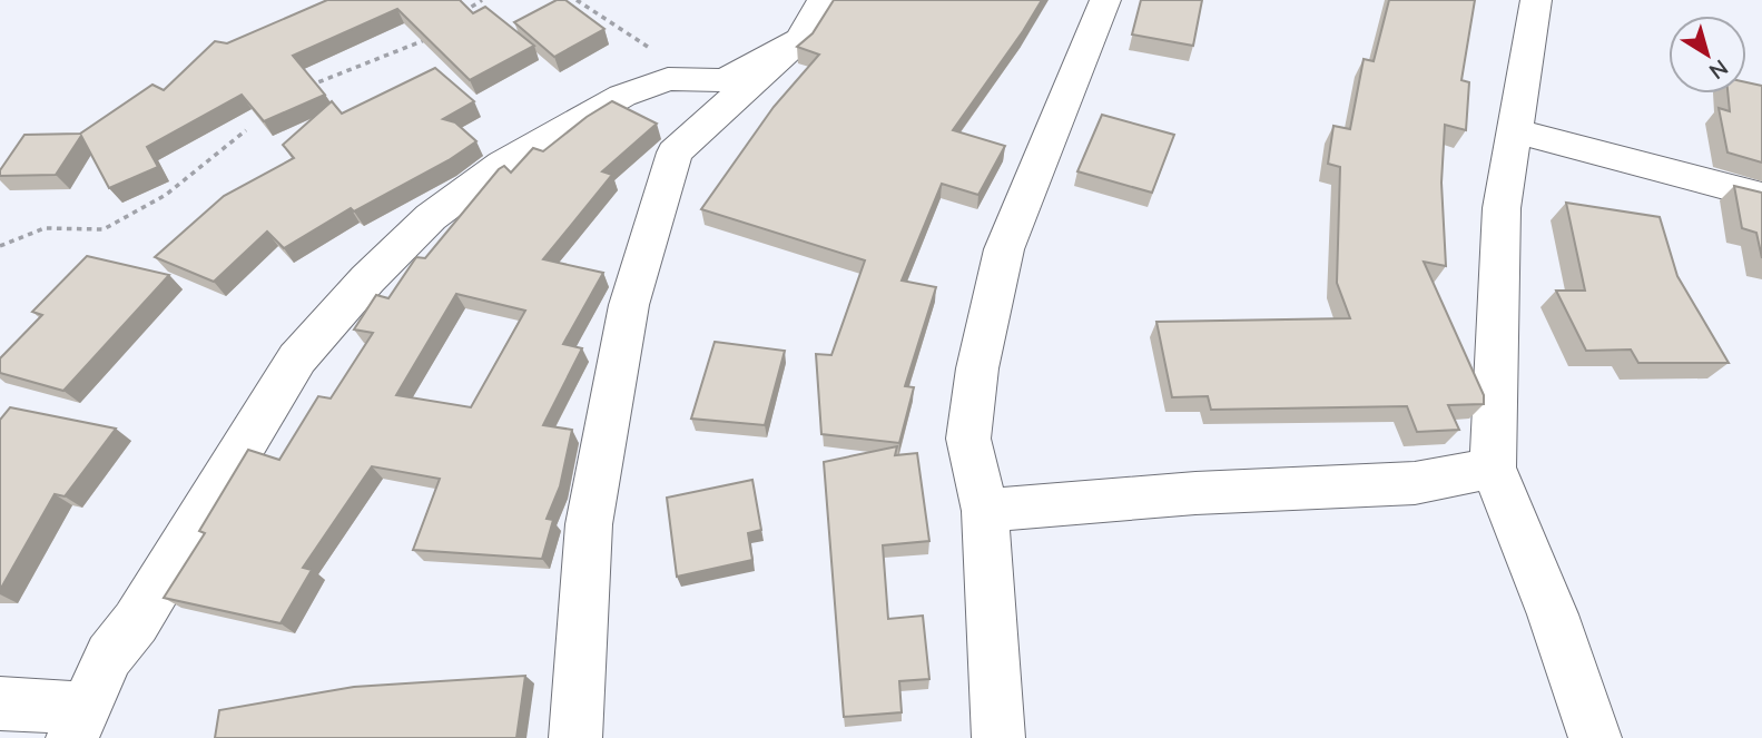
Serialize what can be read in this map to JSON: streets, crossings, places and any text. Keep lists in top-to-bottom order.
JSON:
{
  "north": "bottom right"
}
